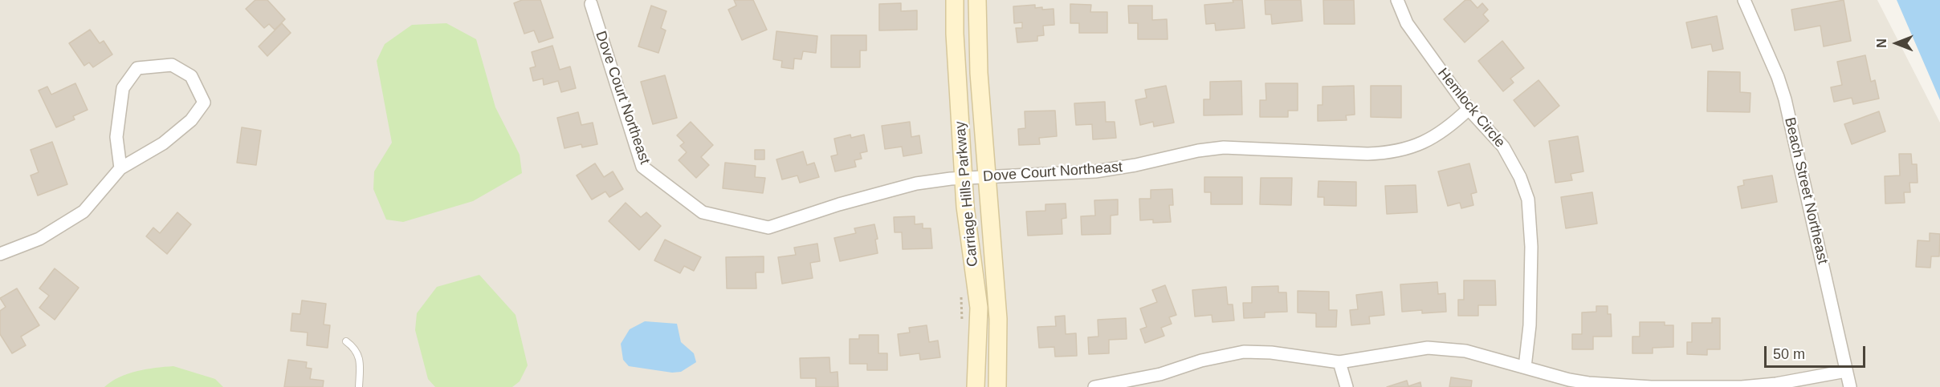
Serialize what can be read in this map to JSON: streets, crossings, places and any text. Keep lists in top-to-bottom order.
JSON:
{
  "streets": {
    "street": [
      "Dove Court Northeast",
      "Hemlock Circle",
      "Beach Street Northeast",
      "Carriage Hills Parkway"
    ]
  },
  "crossings": [
    ["Dove Court Northeast", "Hemlock Circle"],
    ["Dove Court Northeast", "Carriage Hills Parkway"]
  ],
  "scale_bar": "50 m",
  "north": "left"
}
